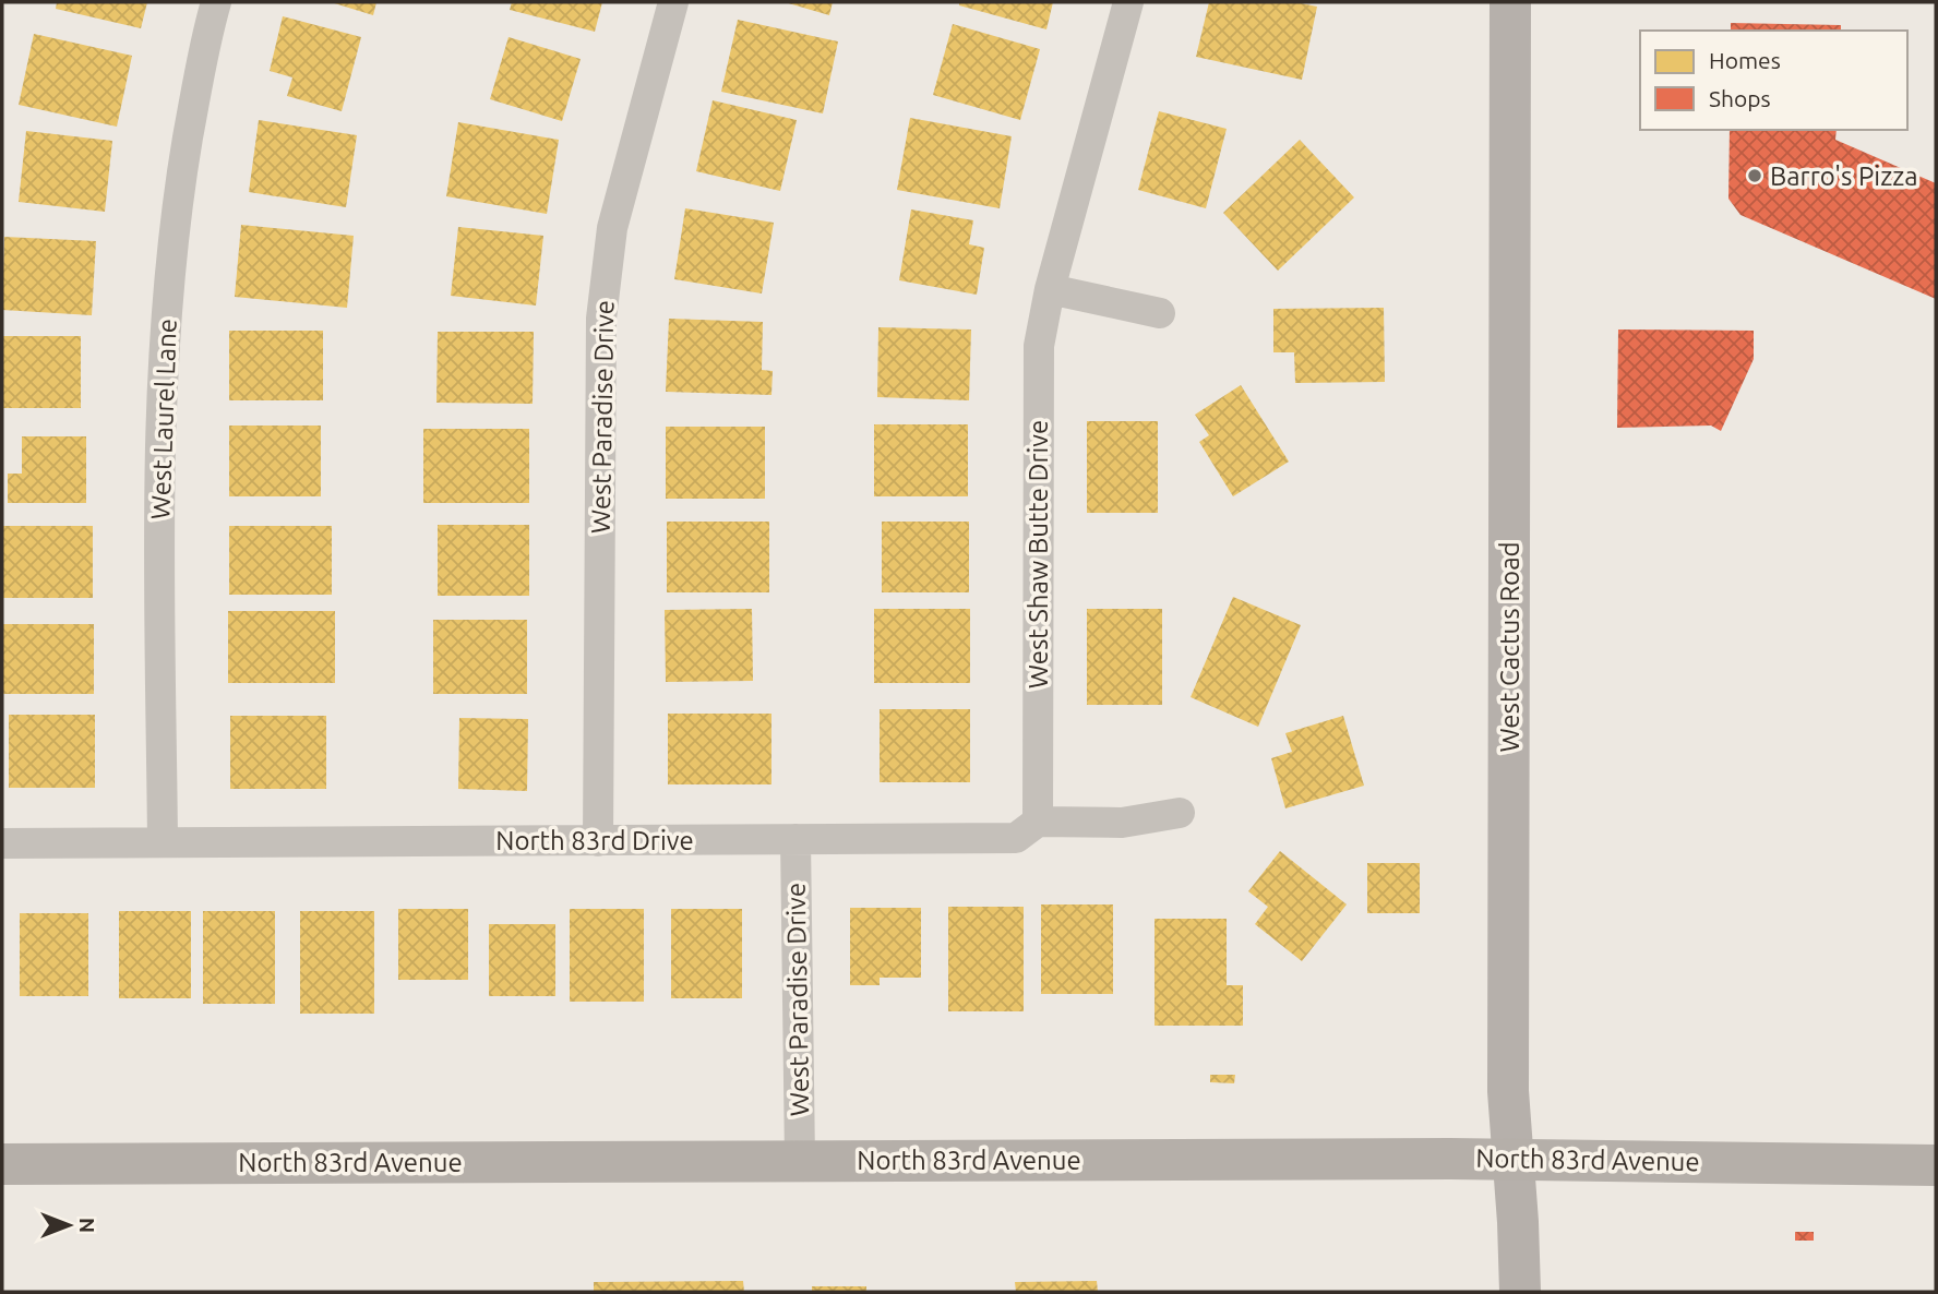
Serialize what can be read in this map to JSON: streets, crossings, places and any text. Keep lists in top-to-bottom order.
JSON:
{
  "streets": {
    "main road": ["West Cactus Road", "North 83rd Avenue"],
    "street": [
      "West Paradise Drive",
      "West Laurel Lane",
      "West Shaw Butte Drive",
      "North 83rd Drive"
    ]
  },
  "crossings": [
    ["West Paradise Drive", "North 83rd Drive"],
    ["West Paradise Drive", "North 83rd Avenue"],
    ["West Laurel Lane", "North 83rd Drive"],
    ["West Shaw Butte Drive", "North 83rd Drive"],
    ["West Cactus Road", "North 83rd Avenue"]
  ],
  "places": ["Barro's Pizza"],
  "legend": ["Homes", "Shops"],
  "north": "right"
}
